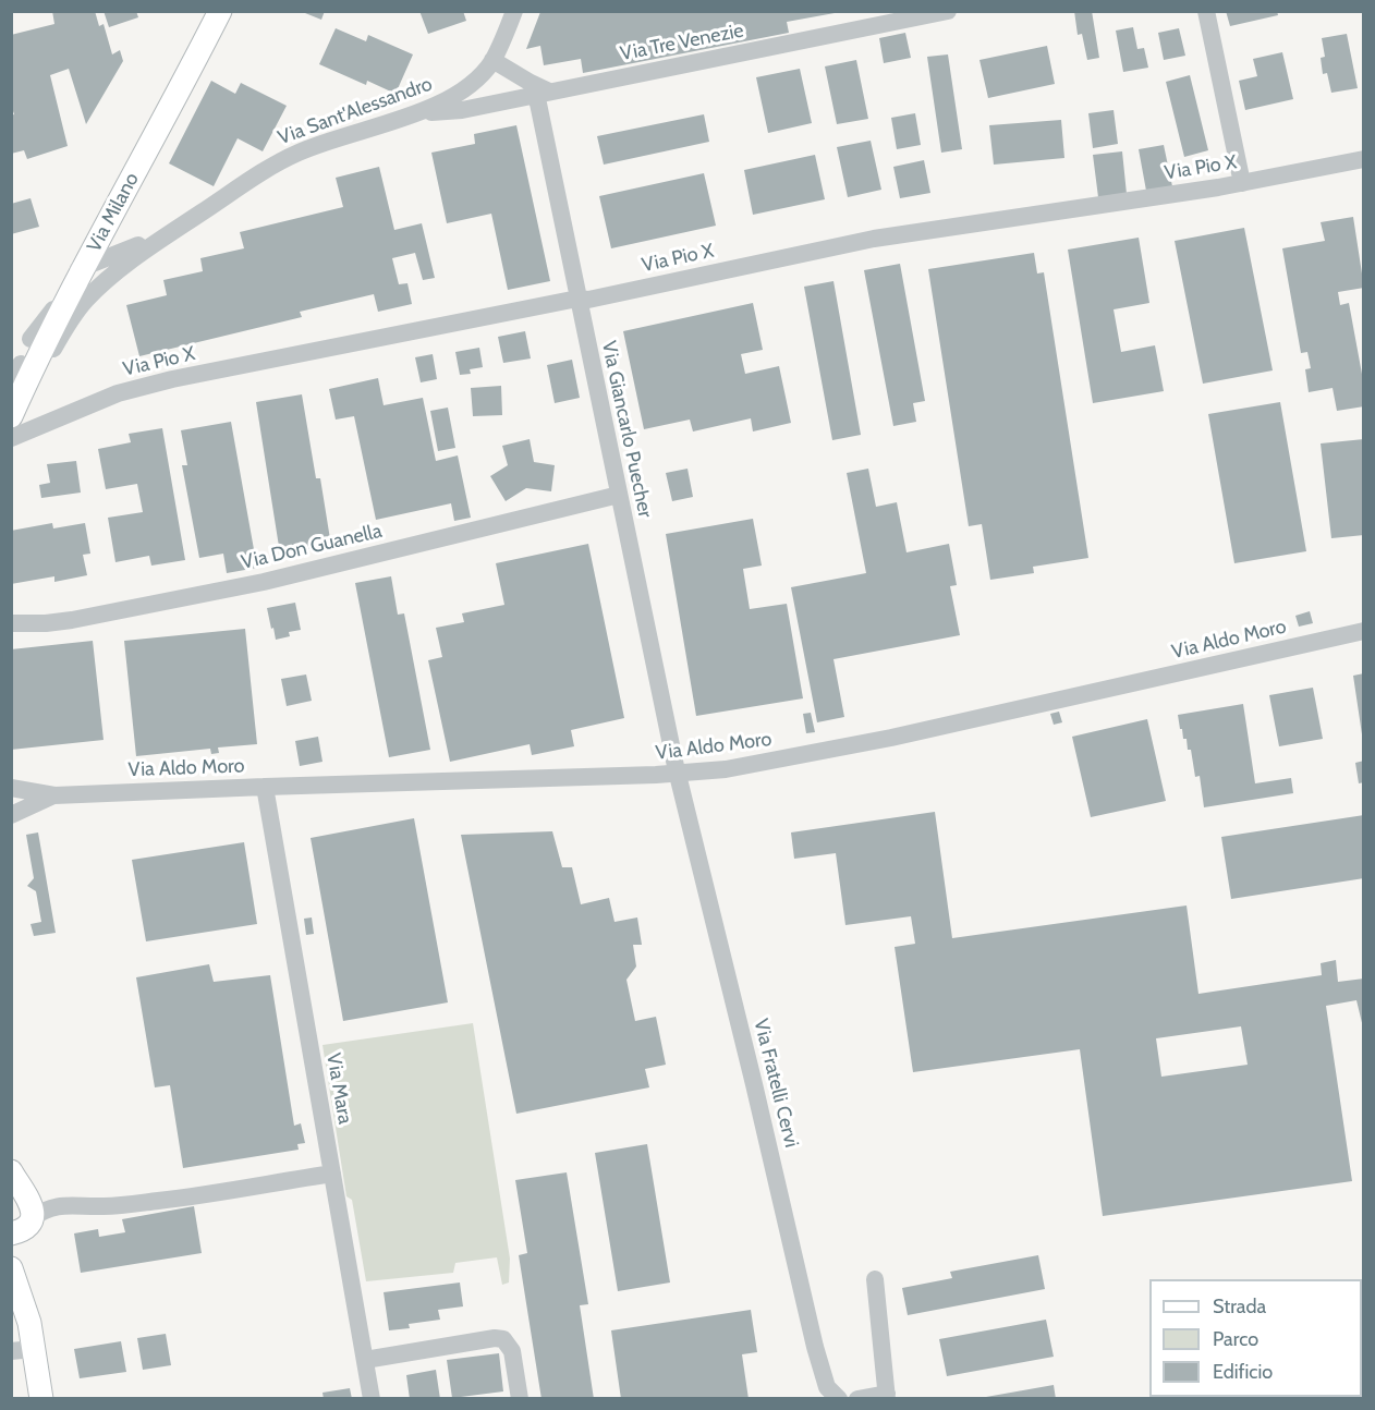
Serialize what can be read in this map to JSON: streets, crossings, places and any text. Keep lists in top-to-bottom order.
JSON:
{
  "streets": {
    "main road": ["Via Milano"],
    "street": [
      "Via Tre Venezie",
      "Via Sant'Alessandro",
      "Via Pio X",
      "Via Giancarlo Puecher",
      "Via Don Guanella",
      "Via Aldo Moro",
      "Via Fratelli Cervi",
      "Via Mara"
    ]
  },
  "crossings": [
    ["Via Tre Venezie", "Via Sant'Alessandro"],
    ["Via Tre Venezie", "Via Giancarlo Puecher"],
    ["Via Pio X", "Via Giancarlo Puecher"],
    ["Via Giancarlo Puecher", "Via Don Guanella"],
    ["Via Giancarlo Puecher", "Via Aldo Moro"],
    ["Via Giancarlo Puecher", "Via Fratelli Cervi"],
    ["Via Aldo Moro", "Via Fratelli Cervi"],
    ["Via Aldo Moro", "Via Mara"]
  ],
  "legend": ["Strada", "Parco", "Edificio"]
}
